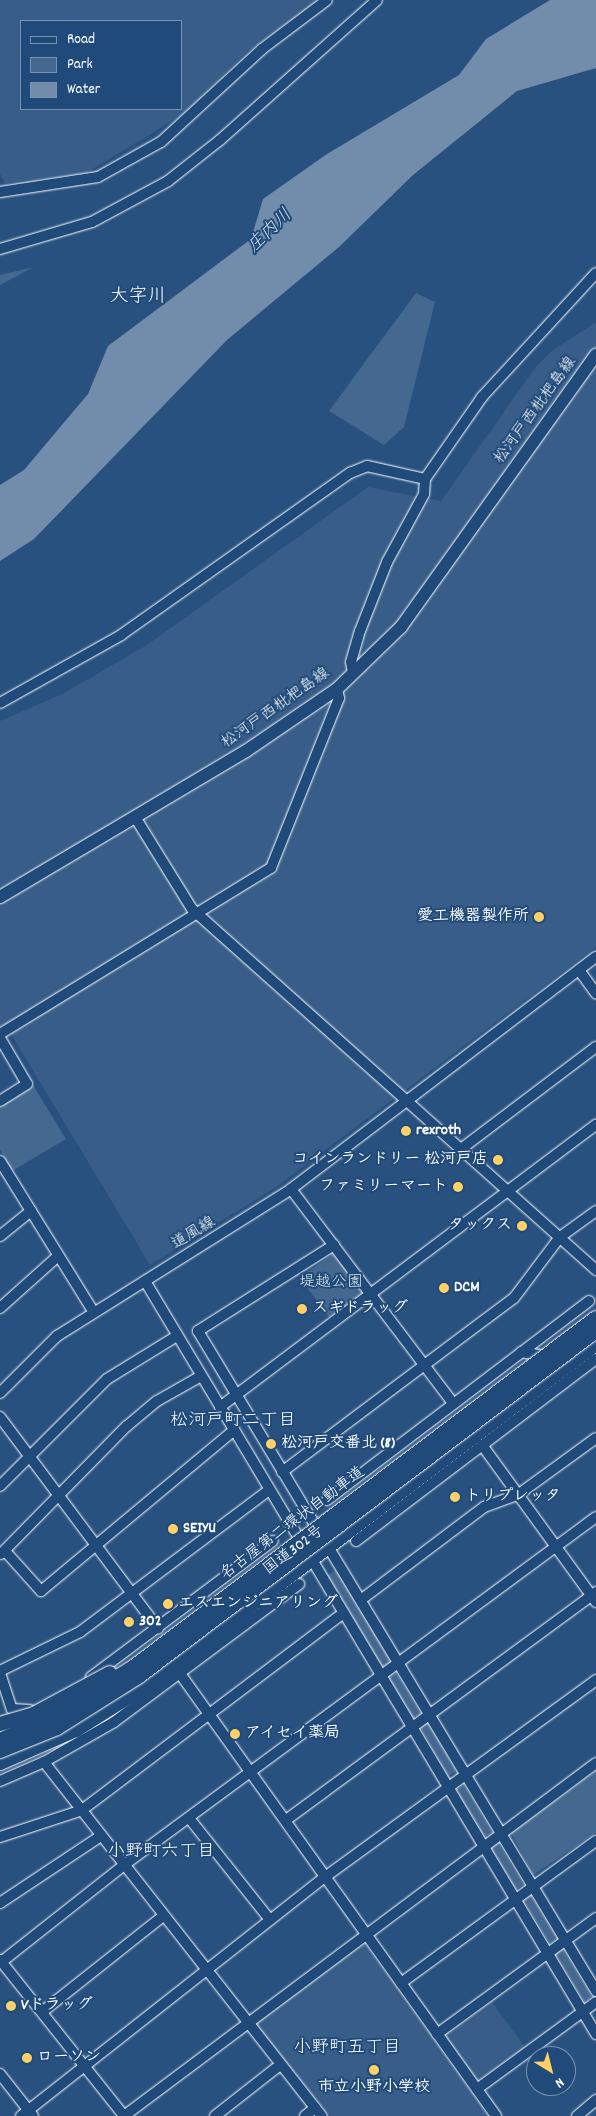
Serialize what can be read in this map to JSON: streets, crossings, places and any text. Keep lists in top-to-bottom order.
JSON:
{
  "streets": {
    "highway": ["名古屋第二環状自動車道", "国道302号"],
    "main road": ["松河戸西枇杷島線"],
    "street": ["道風線"]
  },
  "districts": [
    "大字川",
    "松河戸町二丁目",
    "小野町六丁目",
    "小野町五丁目"
  ],
  "water": ["庄内川"],
  "parks": ["堤越公園"],
  "places": [
    "愛工機器製作所",
    "rexroth",
    "コインランドリー 松河戸店",
    "ファミリーマート",
    "タックス",
    "DCM",
    "スギドラッグ",
    "松河戸交番北 (8)",
    "トリプレッタ",
    "SEIYU",
    "エスエンジニアリング",
    "302",
    "アイセイ薬局",
    "Vドラッグ",
    "ローソン",
    "市立小野小学校"
  ],
  "legend": ["Road", "Park", "Water"],
  "north": "bottom right"
}
